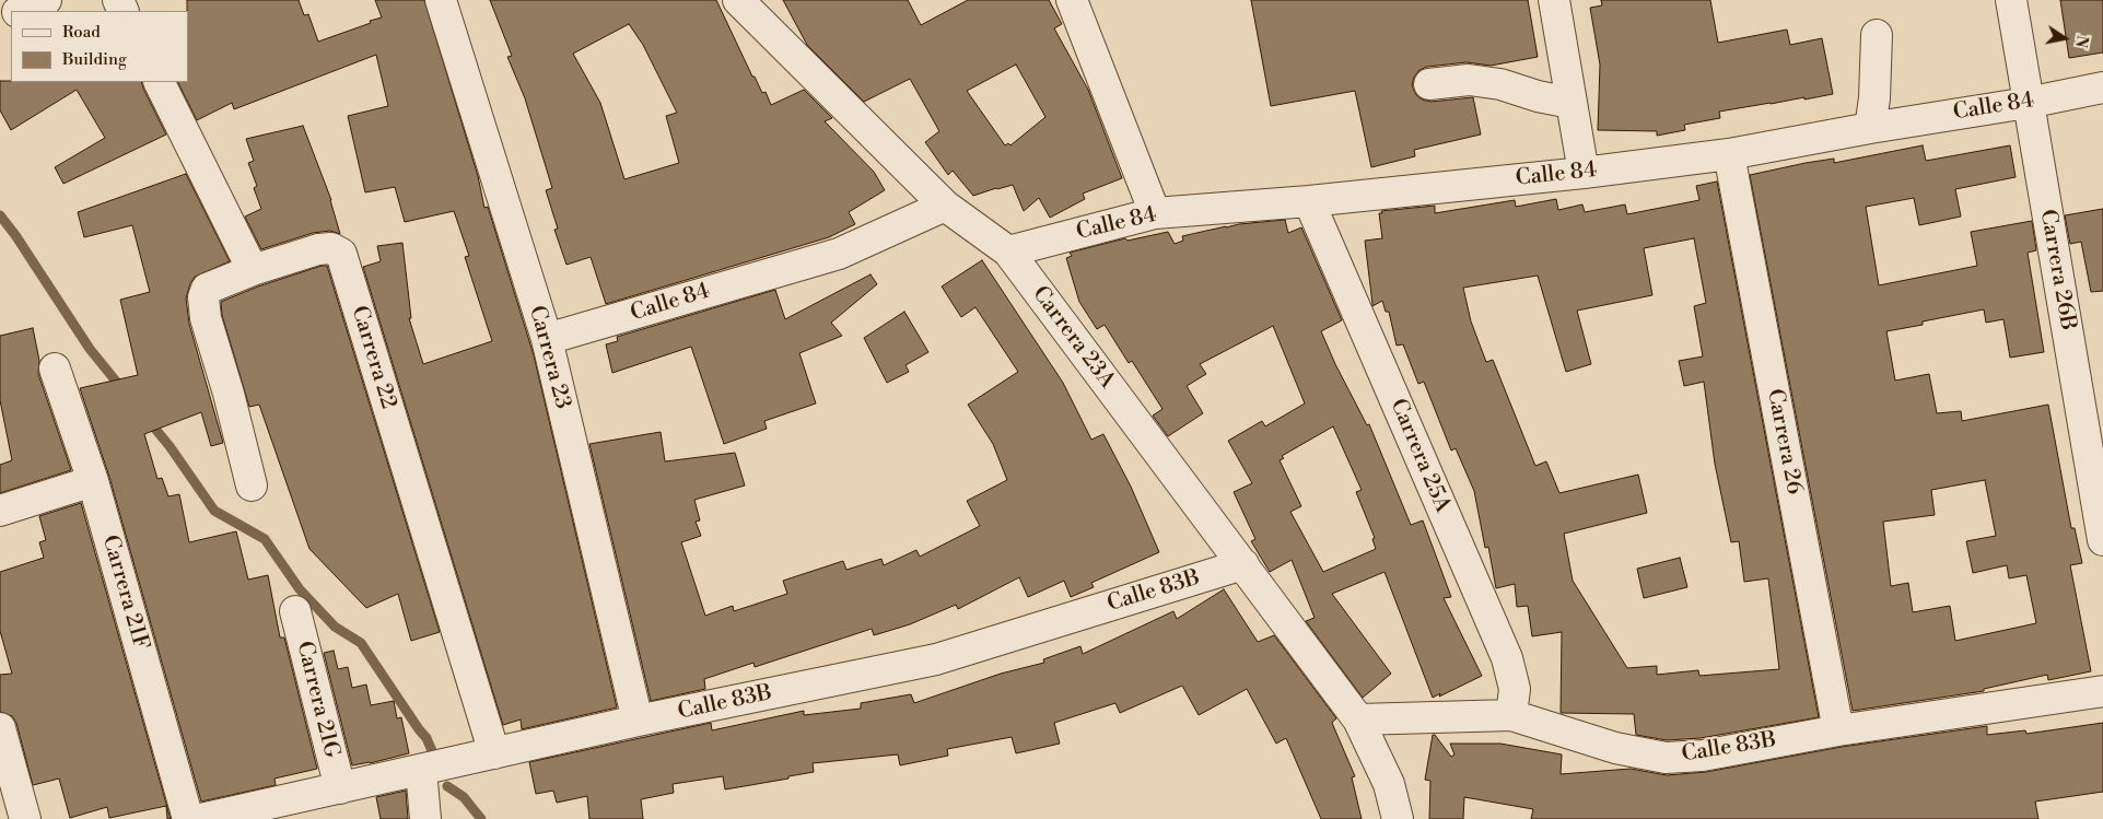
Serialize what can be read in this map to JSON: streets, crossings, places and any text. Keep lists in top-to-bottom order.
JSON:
{
  "streets": {
    "street": [
      "Calle 84",
      "Carrera 26B",
      "Carrera 23A",
      "Carrera 22",
      "Carrera 23",
      "Carrera 26",
      "Carrera 25A",
      "Calle 83B",
      "Carrera 21F",
      "Carrera 21G"
    ]
  },
  "crossings": [
    ["Calle 84", "Carrera 26B"],
    ["Calle 84", "Carrera 23A"],
    ["Calle 84", "Carrera 23"],
    ["Calle 84", "Carrera 26"],
    ["Calle 84", "Carrera 25A"],
    ["Carrera 23A", "Calle 83B"],
    ["Carrera 22", "Calle 83B"],
    ["Carrera 23", "Calle 83B"],
    ["Carrera 26", "Calle 83B"],
    ["Carrera 25A", "Calle 83B"],
    ["Calle 83B", "Carrera 21G"]
  ],
  "legend": ["Road", "Building"],
  "north": "right"
}
